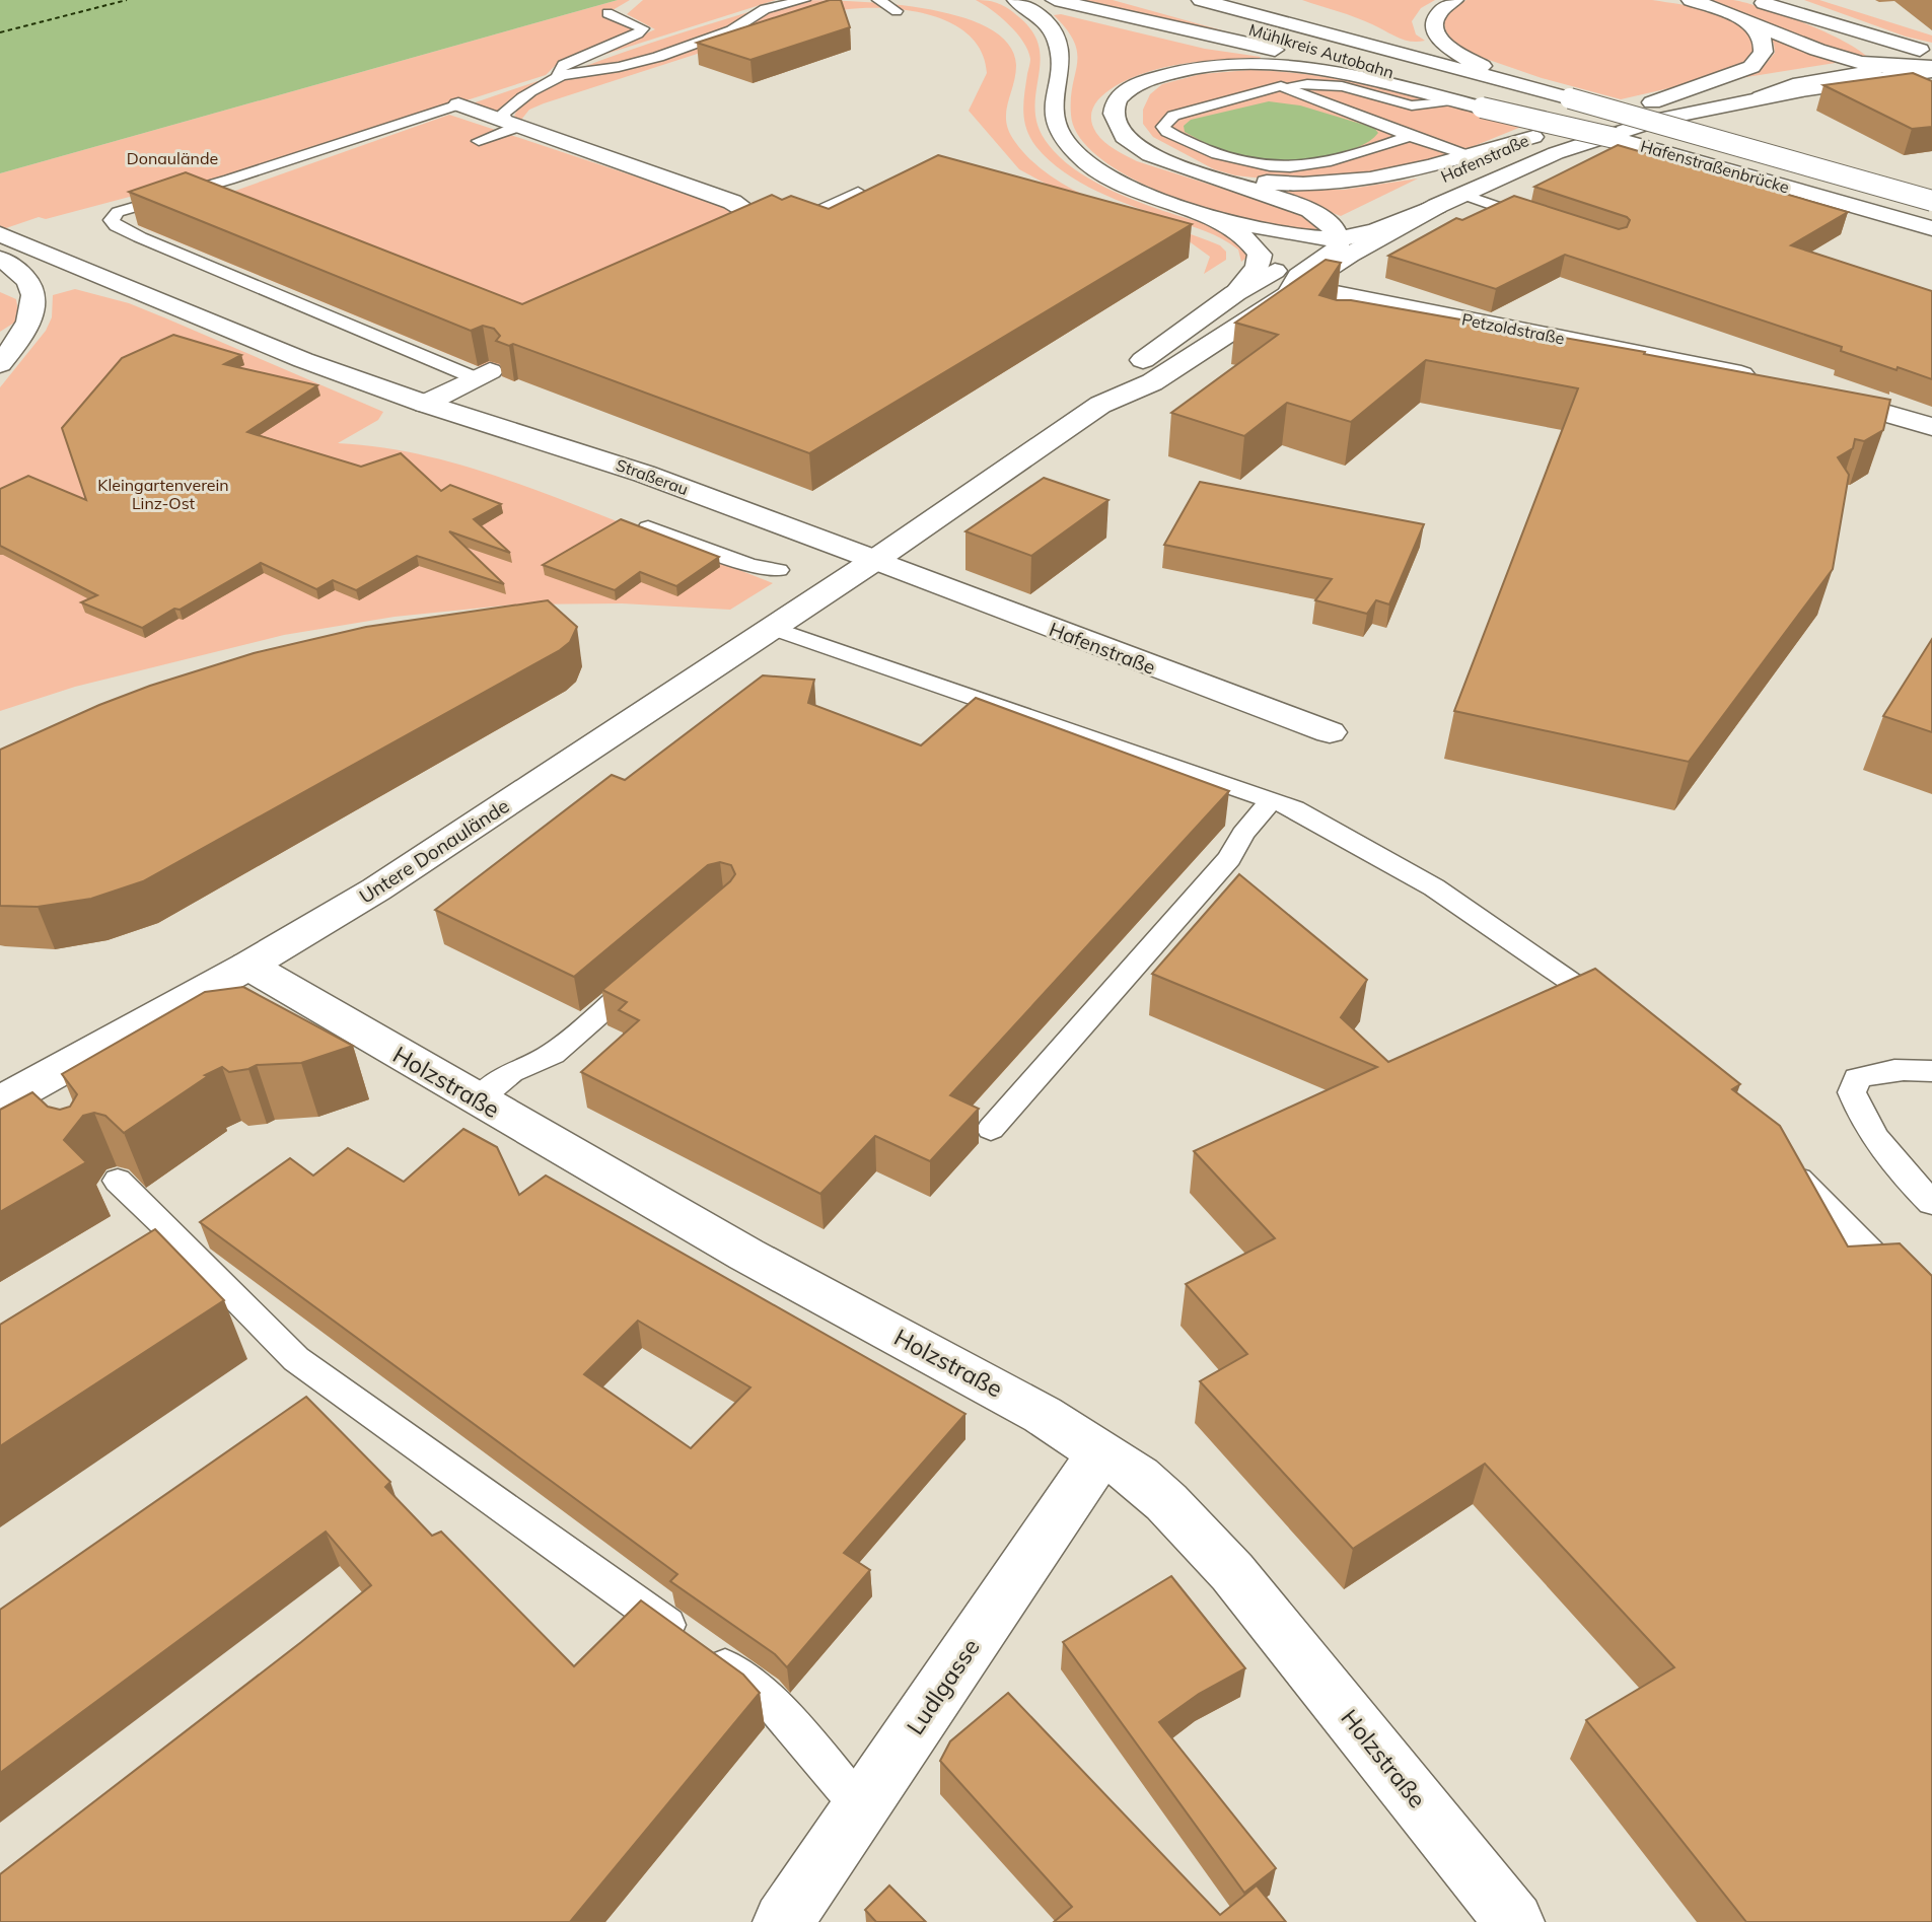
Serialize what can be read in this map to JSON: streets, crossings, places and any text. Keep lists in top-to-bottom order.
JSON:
{
  "streets": {
    "main road": [
      "Mühlkreis Autobahn",
      "Hafenstraße",
      "Hafenstraßenbrücke",
      "Petzoldstraße",
      "Straßerau",
      "Untere Donaulände",
      "Holzstraße",
      "Ludlgasse"
    ]
  },
  "crossings": [
    ["Mühlkreis Autobahn", "Hafenstraßenbrücke"],
    ["Hafenstraße", "Petzoldstraße"],
    ["Hafenstraße", "Straßerau"],
    ["Hafenstraße", "Untere Donaulände"],
    ["Straßerau", "Untere Donaulände"],
    ["Untere Donaulände", "Holzstraße"],
    ["Holzstraße", "Ludlgasse"]
  ],
  "parks": ["Donaulände", "Kleingartenverein Linz-Ost"]
}
